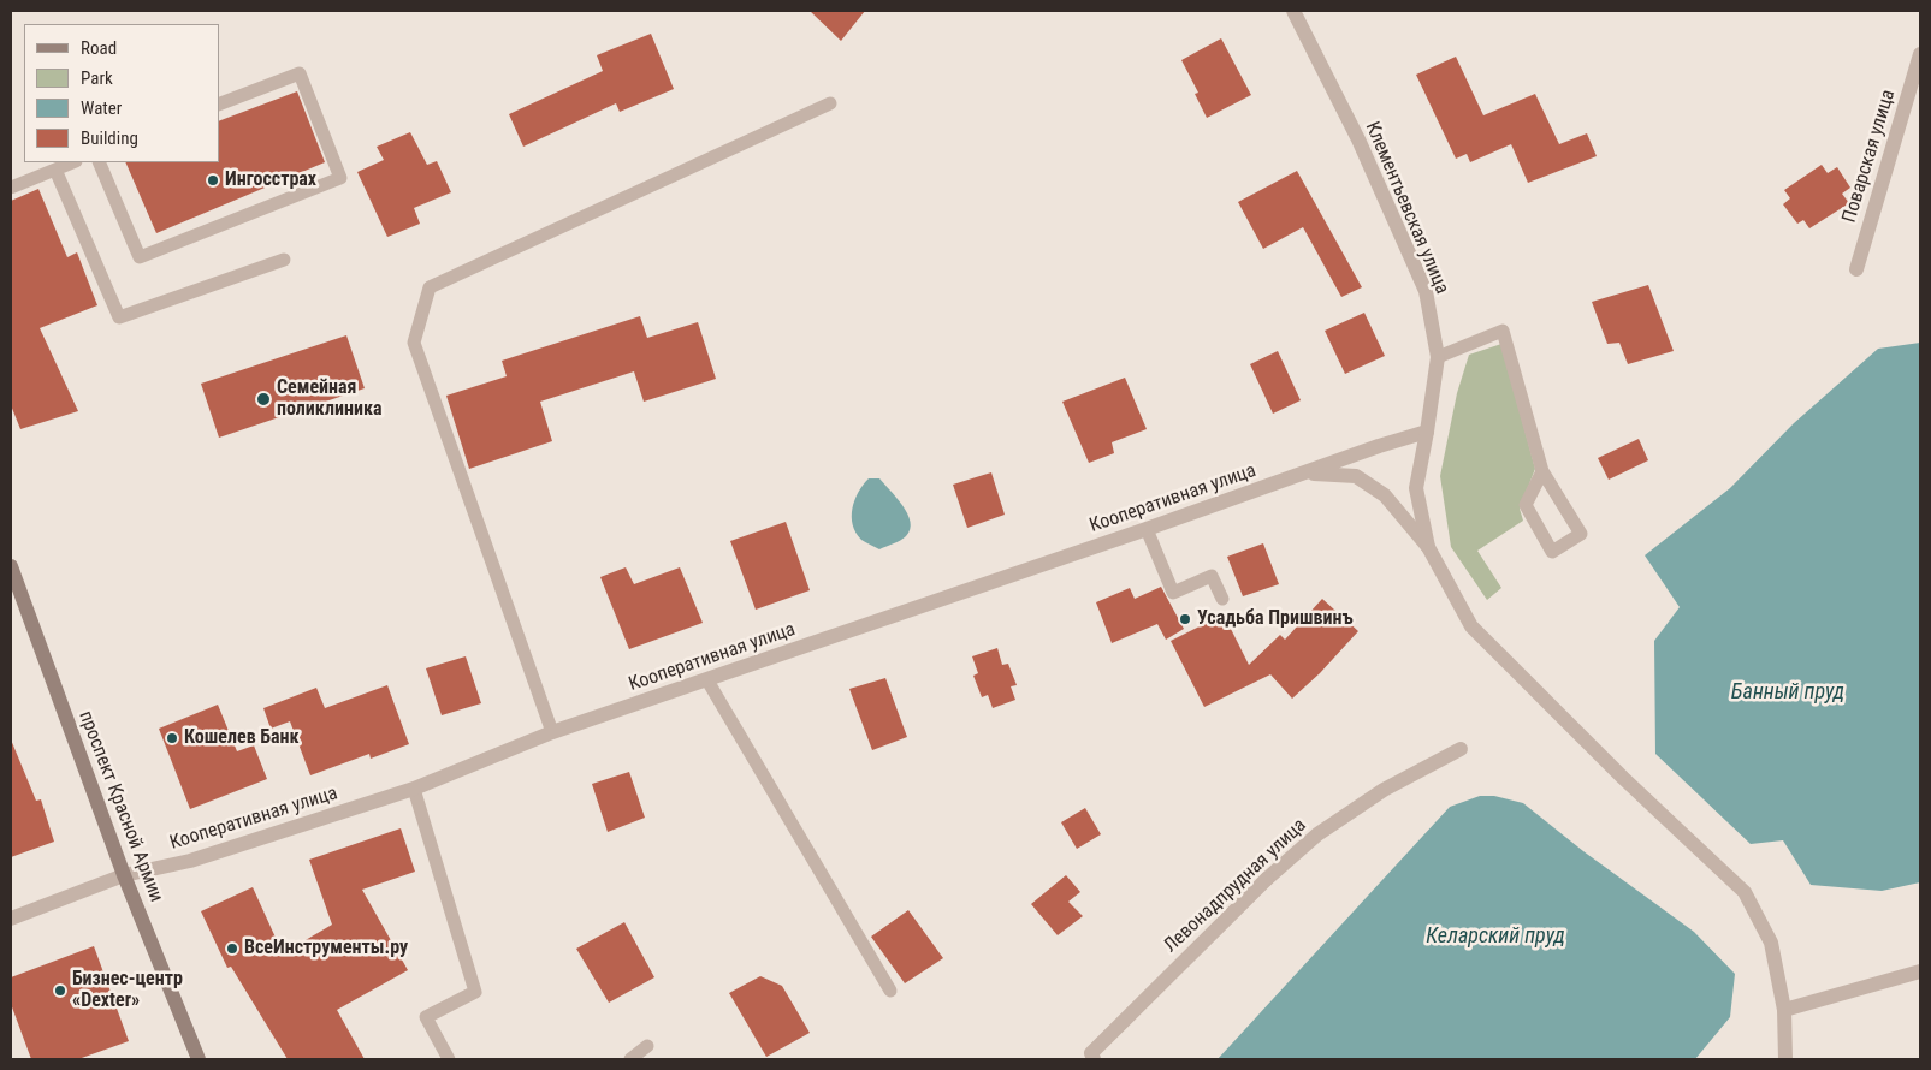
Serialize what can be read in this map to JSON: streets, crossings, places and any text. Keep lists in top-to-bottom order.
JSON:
{
  "streets": {
    "main road": ["проспект Красной Армии"],
    "street": [
      "Поварская улица",
      "Клементьевская улица",
      "Кооперативная улица",
      "Левонадпрудная улица"
    ]
  },
  "crossings": [
    ["Клементьевская улица", "Кооперативная улица"],
    ["Кооперативная улица", "проспект Красной Армии"]
  ],
  "water": ["Банный пруд", "Келарский пруд"],
  "places": [
    "Ингосстрах",
    "Семейная поликлиника",
    "Усадьба Пришвинъ",
    "Кошелев Банк",
    "ВсеИнструменты.ру",
    "Бизнес-центр «Dexter»"
  ],
  "legend": [
    "Road",
    "Park",
    "Water",
    "Building"
  ]
}
